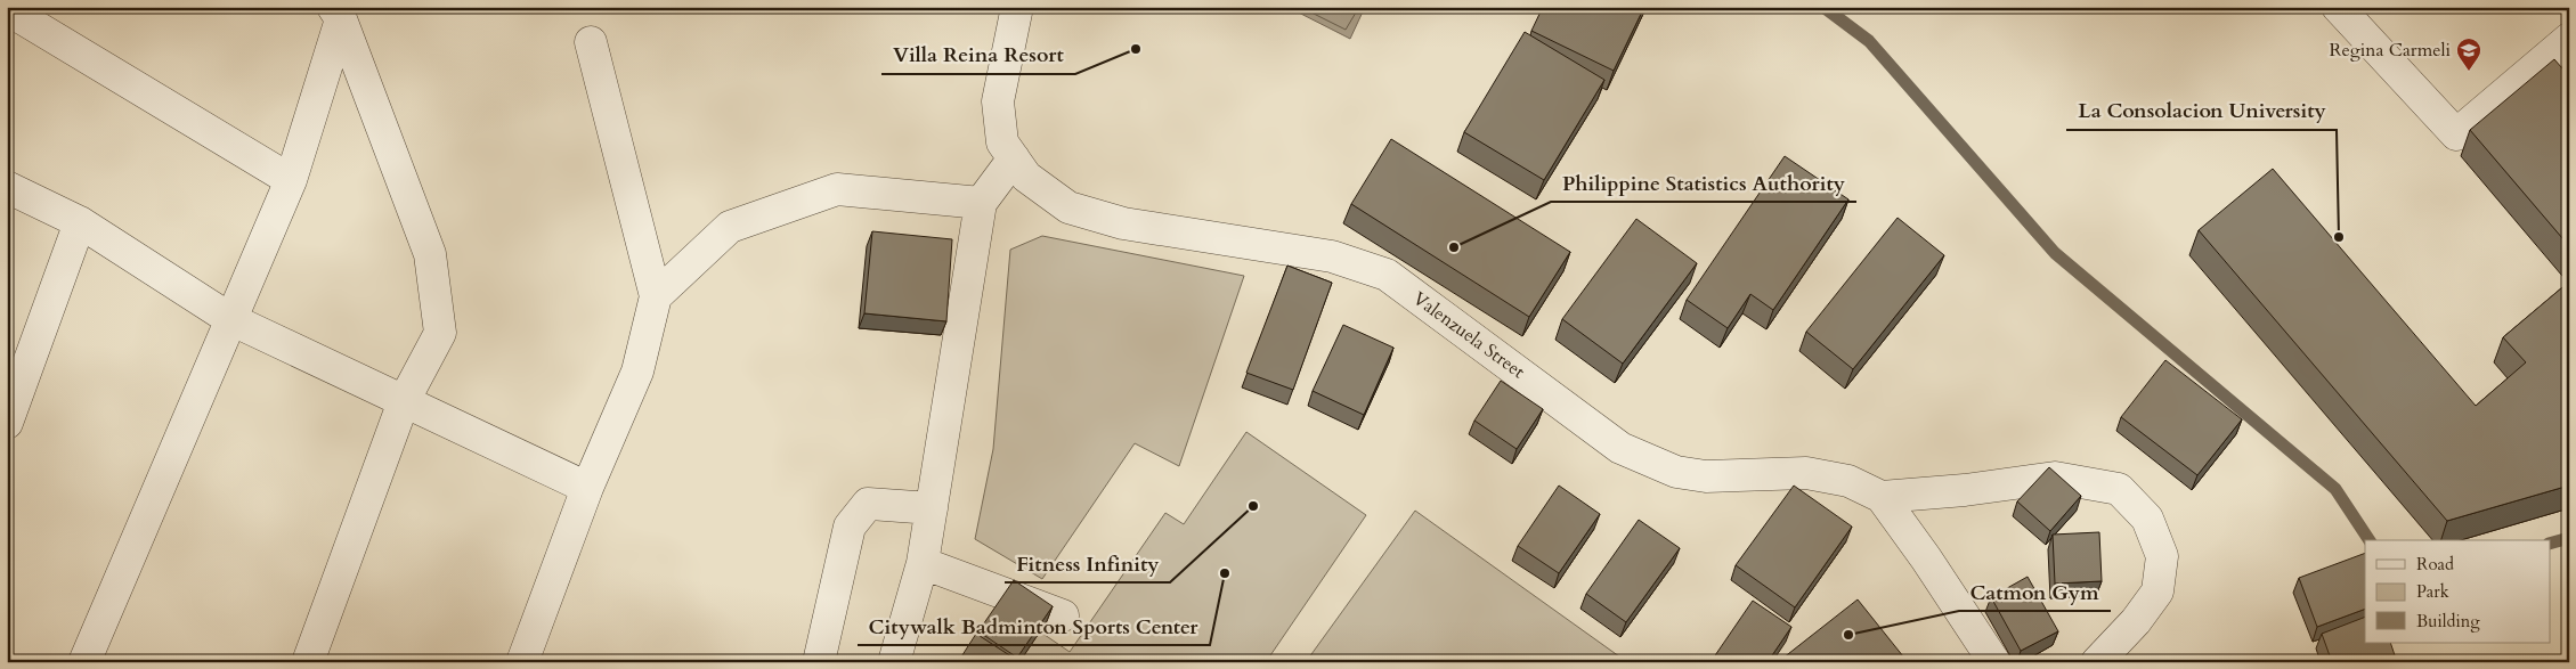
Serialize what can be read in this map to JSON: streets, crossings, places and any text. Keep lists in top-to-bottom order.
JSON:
{
  "streets": {
    "street": ["Valenzuela Street"]
  },
  "places": {
    "other": [
      "Villa Reina Resort",
      "La Consolacion University",
      "Philippine Statistics Authority",
      "Fitness Infinity",
      "Citywalk Badminton Sports Center",
      "Catmon Gym"
    ],
    "school or university": ["Regina Carmeli"]
  },
  "legend": ["Road", "Park", "Building"]
}
